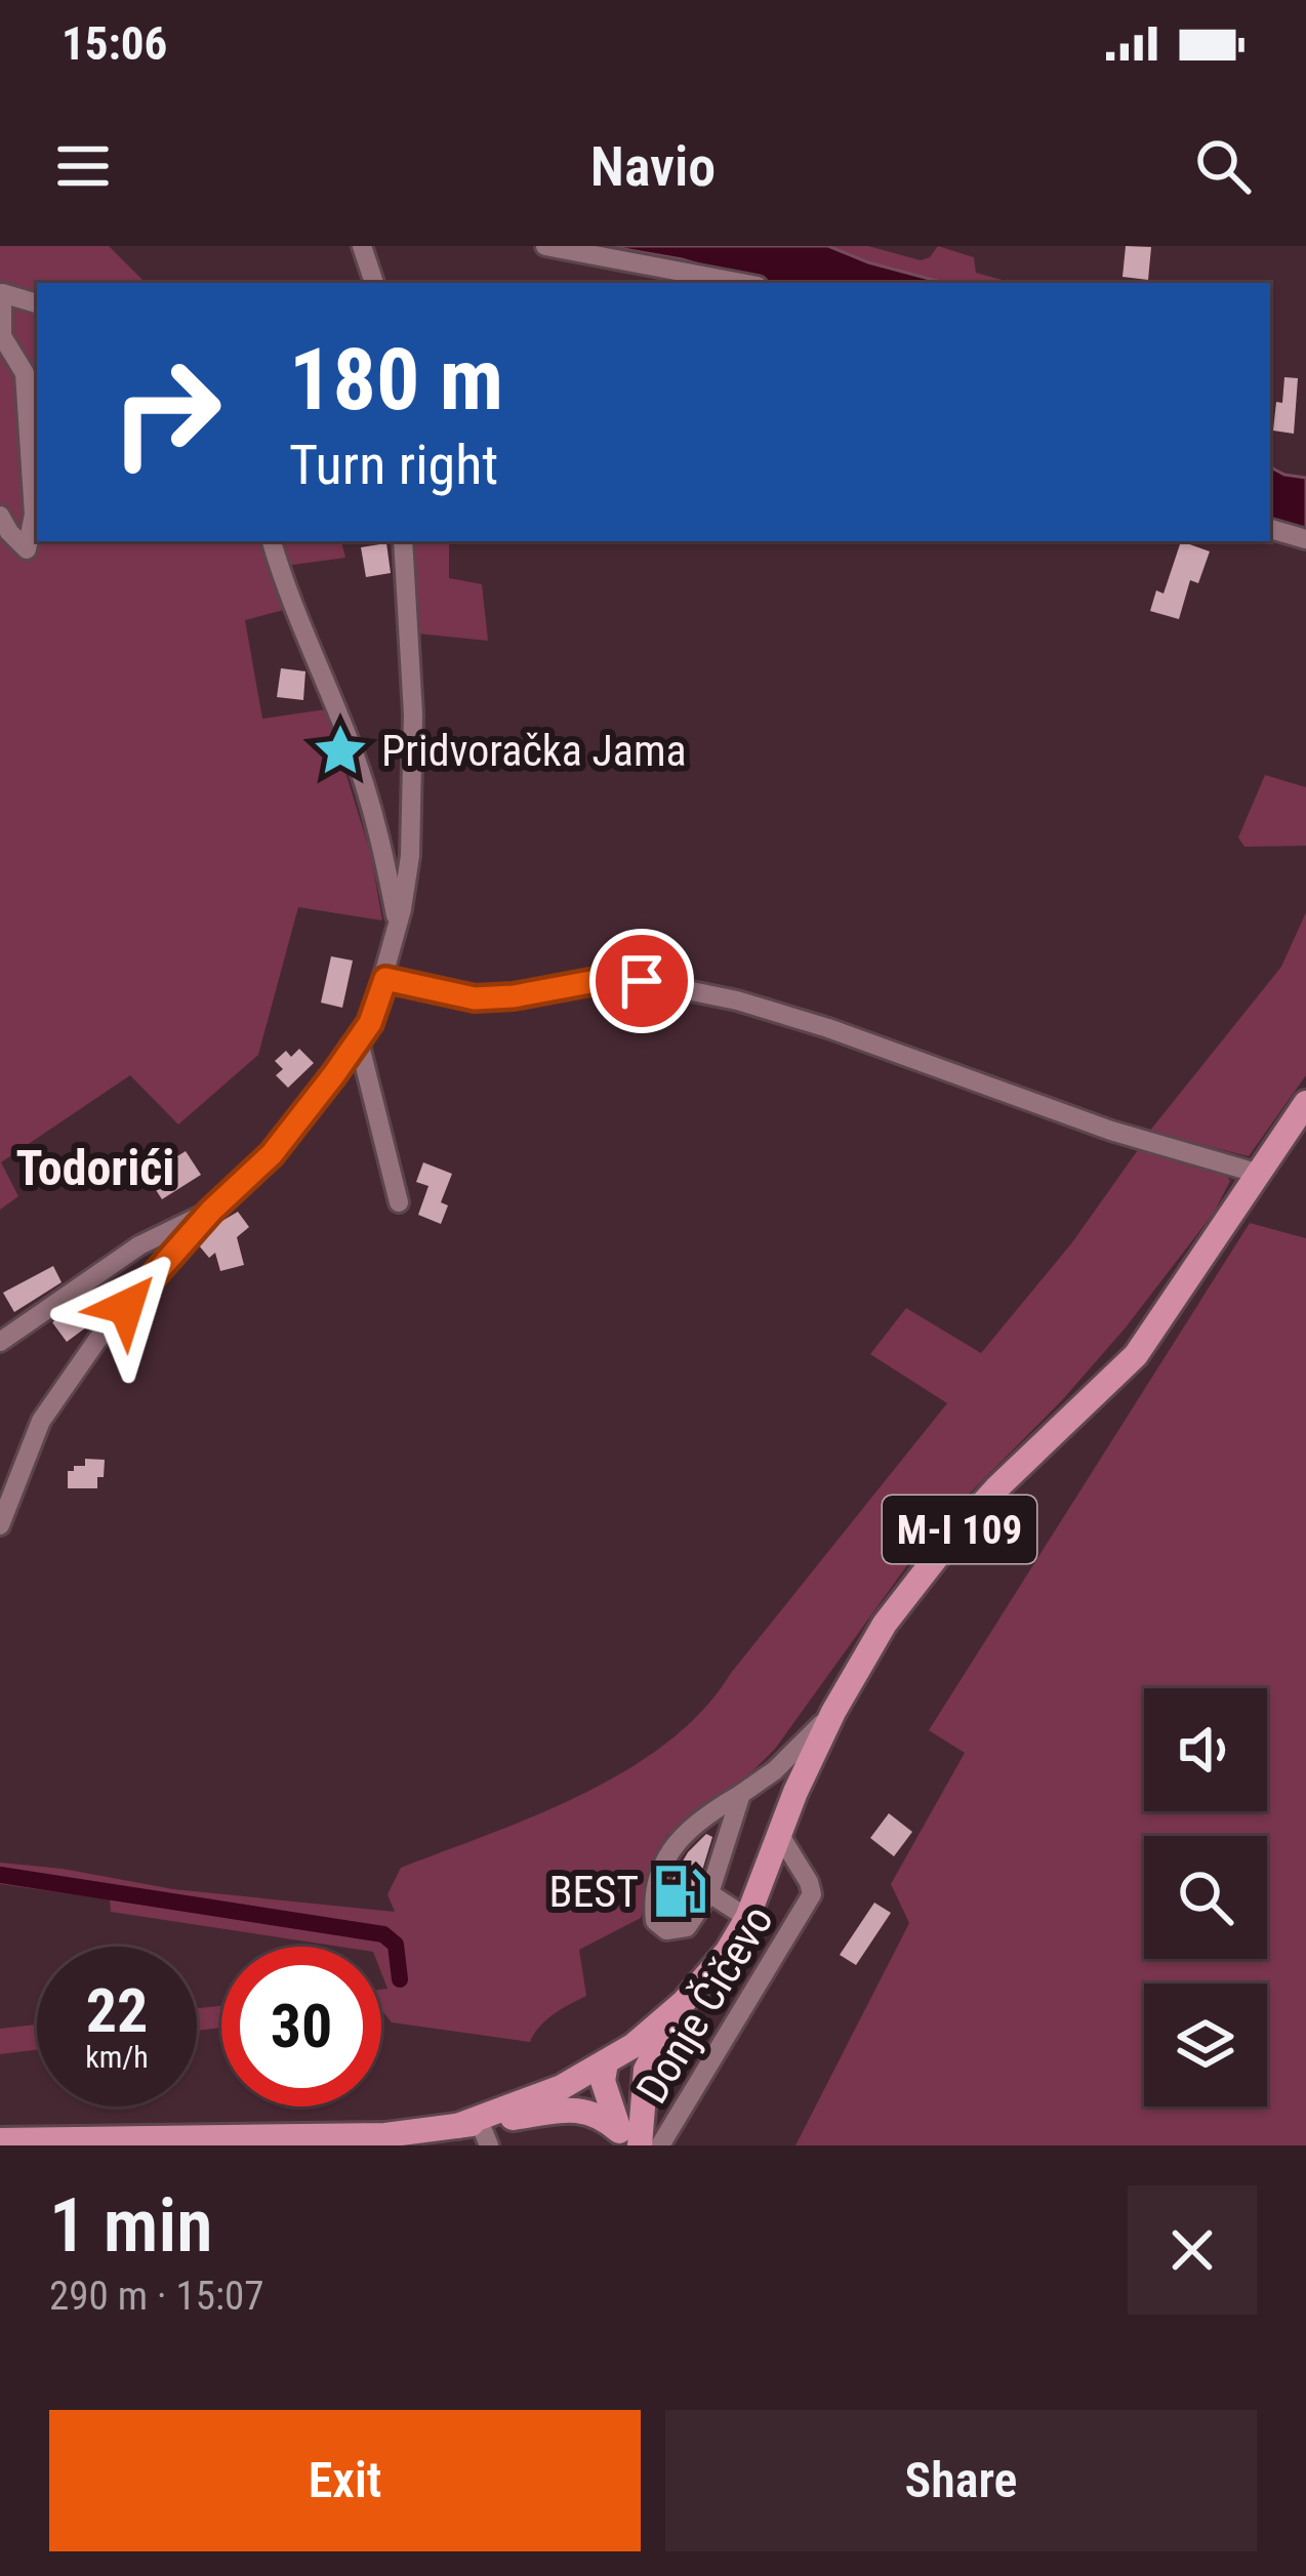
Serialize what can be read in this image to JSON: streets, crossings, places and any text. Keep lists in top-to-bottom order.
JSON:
{
  "streets": {
    "main road": ["M-I 109"],
    "street": ["Donje Čičevo"]
  },
  "crossings": [
    ["M-I 109", "Donje Čičevo"]
  ],
  "districts": ["Todorići"],
  "places": {
    "place": ["Pridvoračka Jama"],
    "fuel station": ["BEST"]
  },
  "page": {
    "status": "15:06",
    "header": "Navio",
    "turn": ["180 m", "Turn right"],
    "speed": "22 km/h",
    "limit": "30",
    "heading": ["1 min", "290 m · 15:07"],
    "buttons": ["Exit", "Share"]
  }
}
